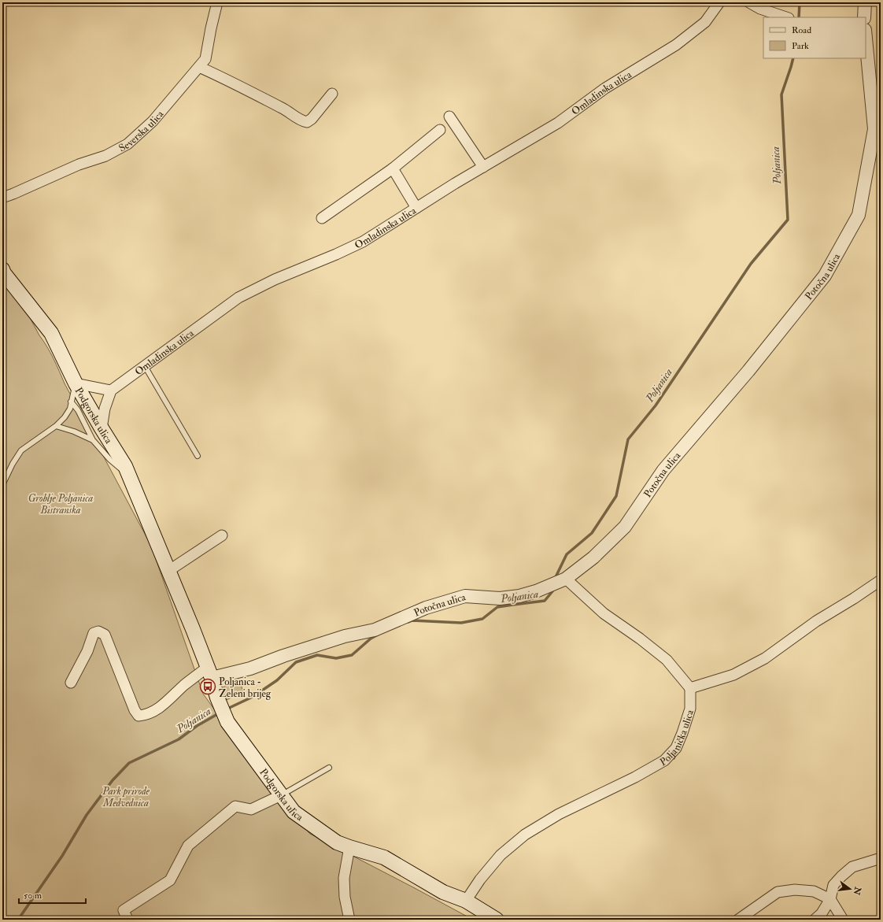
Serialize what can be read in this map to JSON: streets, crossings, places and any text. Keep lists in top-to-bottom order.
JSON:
{
  "streets": {
    "main road": ["Podgorska ulica"],
    "street": [
      "Omladinska ulica",
      "Severska ulica",
      "Potočna ulica",
      "Poljanička ulica"
    ]
  },
  "crossings": [
    ["Potočna ulica", "Podgorska ulica"],
    ["Podgorska ulica", "Poljanička ulica"]
  ],
  "water": ["Poljanica"],
  "parks": ["Groblje Poljanica Bistranska", "Park prirode Medvednica"],
  "places": {
    "bus stop": ["Poljanica - Zeleni brijeg"]
  },
  "legend": ["Road", "Park"],
  "scale_bar": "50 m",
  "north": "right"
}
